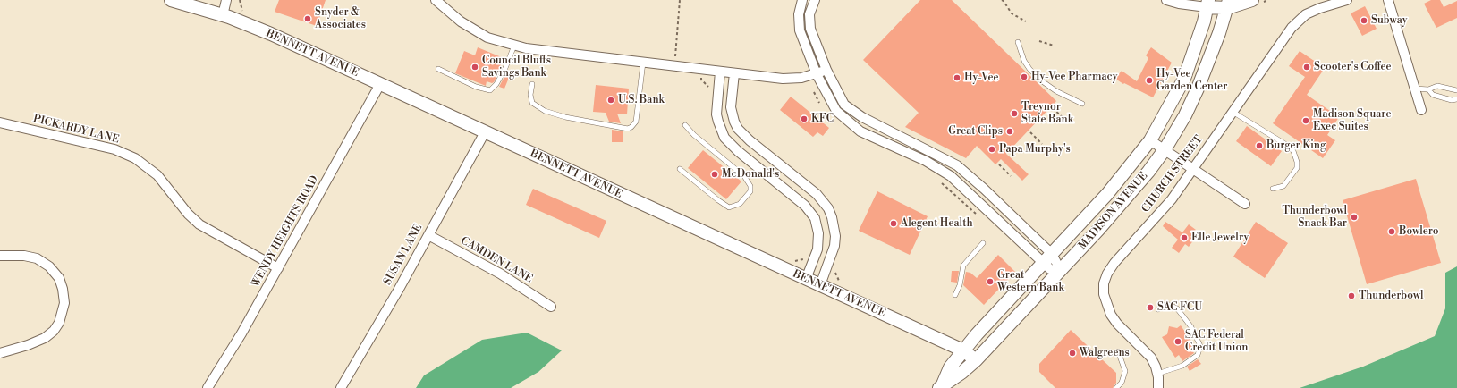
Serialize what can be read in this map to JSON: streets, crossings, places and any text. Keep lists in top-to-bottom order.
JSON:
{
  "streets": {
    "main road": ["BENNETT AVENUE", "MADISON AVENUE"],
    "street": [
      "PICKARDY LANE",
      "CHURCH STREET",
      "WENDY HEIGHTS ROAD",
      "SUSAN LANE",
      "CAMDEN LANE"
    ]
  },
  "crossings": [
    ["BENNETT AVENUE", "MADISON AVENUE"],
    ["BENNETT AVENUE", "WENDY HEIGHTS ROAD"],
    ["BENNETT AVENUE", "SUSAN LANE"],
    ["PICKARDY LANE", "WENDY HEIGHTS ROAD"],
    ["SUSAN LANE", "CAMDEN LANE"]
  ],
  "places": [
    "Snyder & Associates",
    "Subway",
    "Council Bluffs Savings Bank",
    "Scooter's Coffee",
    "Hy-Vee Pharmacy",
    "Hy-Vee",
    "Hy-Vee Garden Center",
    "U.S. Bank",
    "Treynor State Bank",
    "KFC",
    "Madison Square Exec Suites",
    "Great Clips",
    "Burger King",
    "Papa Murphy's",
    "McDonald's",
    "Thunderbowl Snack Bar",
    "Alegent Health",
    "Bowlero",
    "Elle Jewelry",
    "Great Western Bank",
    "Thunderbowl",
    "SAC FCU",
    "SAC Federal Credit Union",
    "Walgreens"
  ]
}
